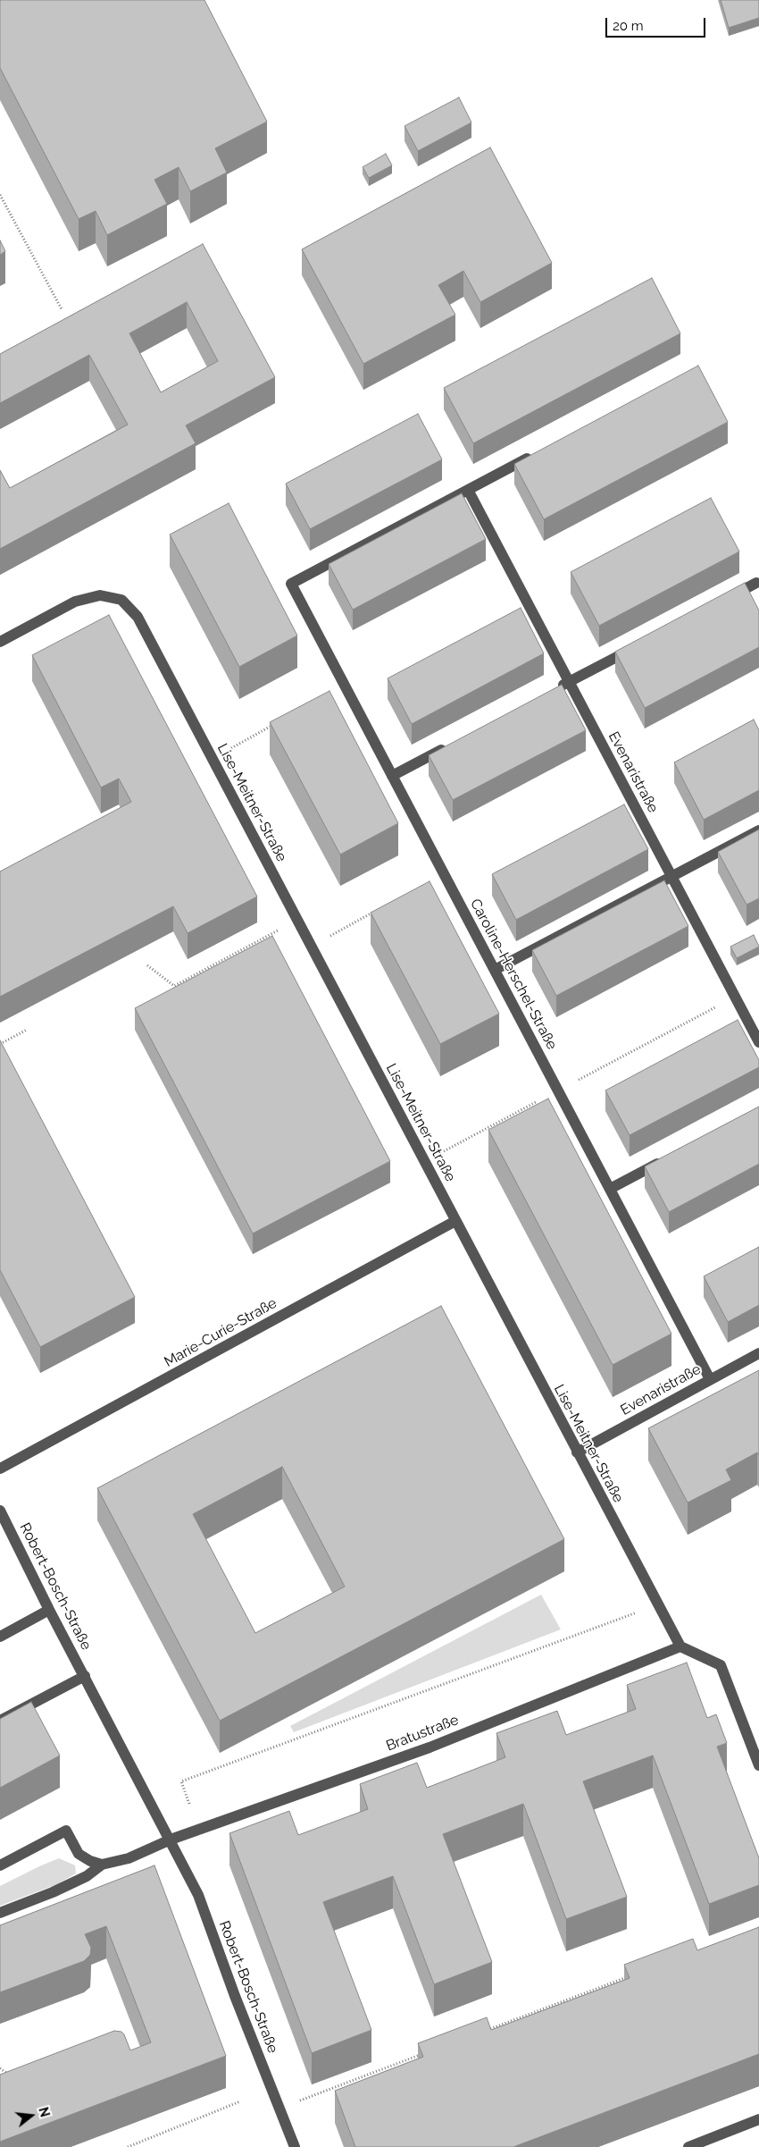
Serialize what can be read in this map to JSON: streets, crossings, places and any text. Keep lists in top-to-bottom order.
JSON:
{
  "streets": {
    "street": [
      "Evenaristraße",
      "Lise-Meitner-Straße",
      "Caroline-Herschel-Straße",
      "Marie-Curie-Straße",
      "Robert-Bosch-Straße",
      "Bratustraße"
    ]
  },
  "crossings": [
    ["Evenaristraße", "Lise-Meitner-Straße"],
    ["Evenaristraße", "Caroline-Herschel-Straße"],
    ["Lise-Meitner-Straße", "Marie-Curie-Straße"],
    ["Lise-Meitner-Straße", "Bratustraße"],
    ["Robert-Bosch-Straße", "Bratustraße"]
  ],
  "scale_bar": "20 m",
  "north": "right"
}
